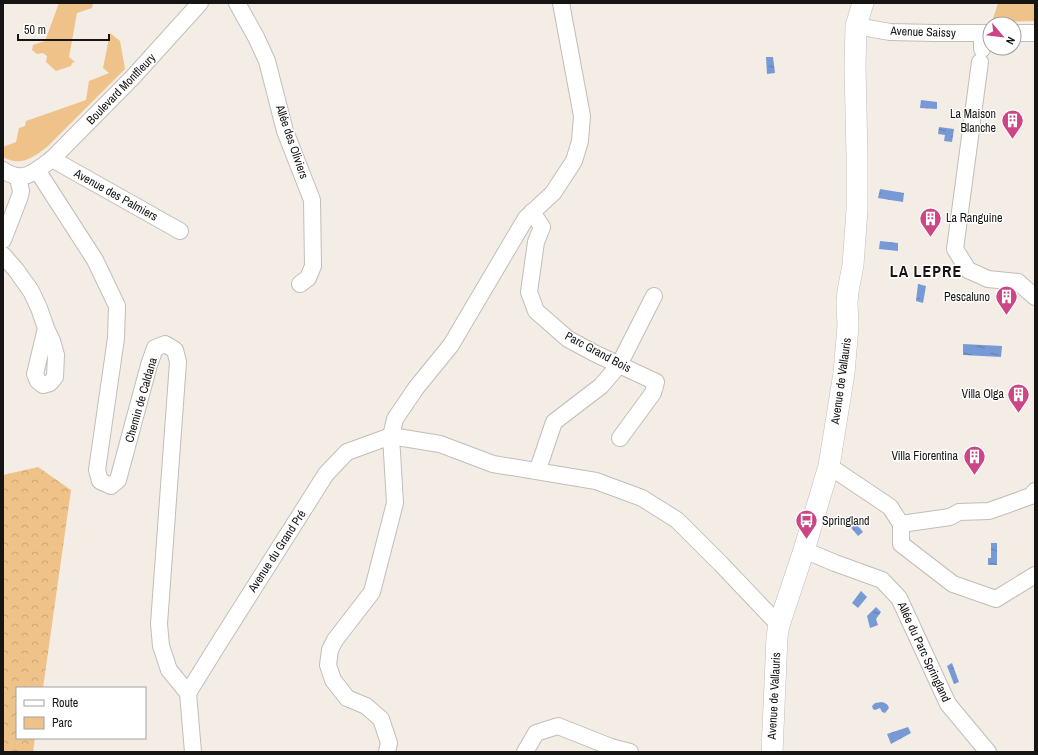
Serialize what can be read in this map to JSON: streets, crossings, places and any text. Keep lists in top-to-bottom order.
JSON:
{
  "streets": {
    "main road": ["Avenue de Vallauris"],
    "street": [
      "Avenue Saissy",
      "Boulevard Montfleury",
      "Allée des Oliviers",
      "Avenue des Palmiers",
      "Parc Grand Bois",
      "Chemin de Caldana",
      "Avenue du Grand Pré",
      "Allée du Parc Springland"
    ]
  },
  "crossings": [
    ["Avenue Saissy", "Avenue de Vallauris"],
    ["Boulevard Montfleury", "Avenue des Palmiers"],
    ["Boulevard Montfleury", "Chemin de Caldana"],
    ["Avenue de Vallauris", "Allée du Parc Springland"],
    ["Chemin de Caldana", "Avenue du Grand Pré"]
  ],
  "districts": ["LA LEPRE"],
  "places": {
    "building": [
      "La Maison Blanche",
      "La Ranguine",
      "Pescaluno",
      "Villa Olga",
      "Villa Fiorentina"
    ],
    "bus stop": ["Springland"]
  },
  "legend": ["Route", "Parc"],
  "scale_bar": "50 m",
  "north": "bottom right"
}
